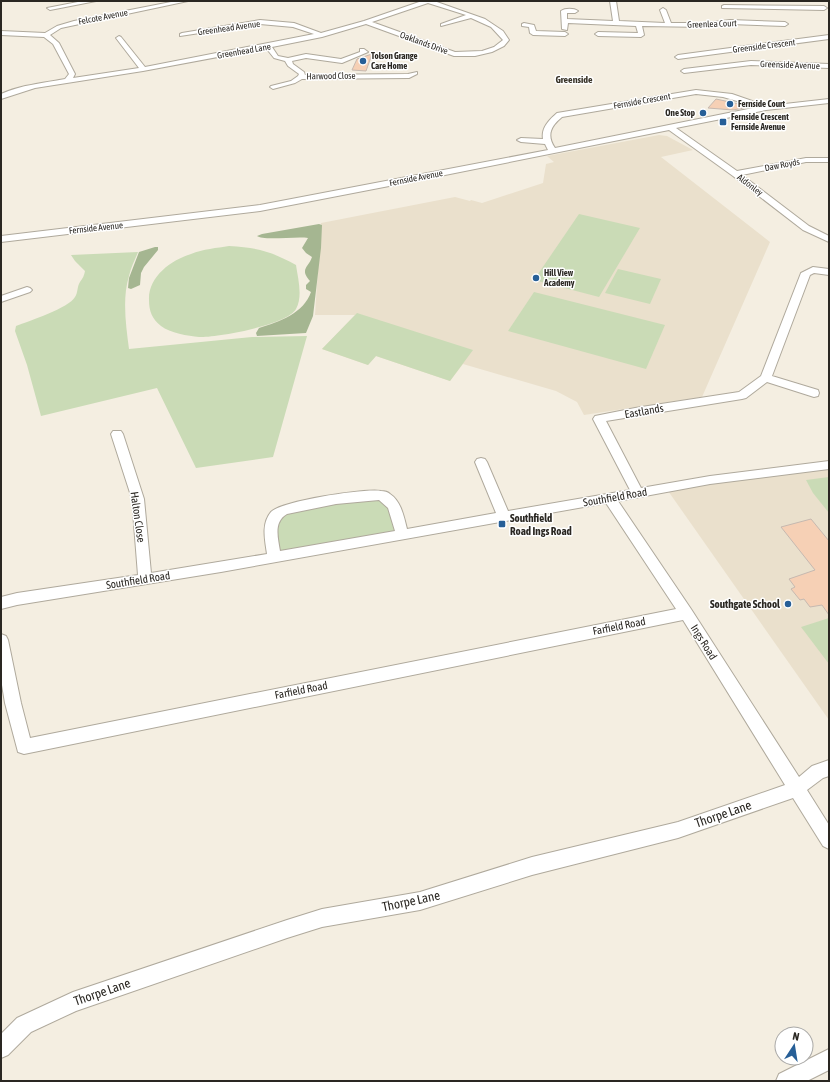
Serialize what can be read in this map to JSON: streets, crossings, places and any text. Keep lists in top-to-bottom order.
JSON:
{
  "streets": {
    "street": [
      "Felcote Avenue",
      "Greenlea Court",
      "Greenhead Avenue",
      "Oaklands Drive",
      "Greenside Crescent",
      "Greenhead Lane",
      "Greenside Avenue",
      "Harwood Close",
      "Fernside Crescent",
      "Daw Royds",
      "Fernside Avenue",
      "Aldonley",
      "Eastlands",
      "Southfield Road",
      "Halton Close",
      "Farfield Road",
      "Ings Road",
      "Thorpe Lane"
    ]
  },
  "crossings": [
    ["Greenhead Avenue", "Greenhead Lane"],
    ["Oaklands Drive", "Greenhead Lane"],
    ["Greenside Crescent", "Greenside Avenue"],
    ["Greenhead Lane", "Harwood Close"],
    ["Fernside Crescent", "Fernside Avenue"],
    ["Daw Royds", "Aldonley"],
    ["Fernside Avenue", "Aldonley"],
    ["Eastlands", "Southfield Road"],
    ["Southfield Road", "Halton Close"],
    ["Southfield Road", "Ings Road"],
    ["Farfield Road", "Ings Road"],
    ["Ings Road", "Thorpe Lane"]
  ],
  "districts": ["Greenside"],
  "places": {
    "other": [
      "Tolson Grange Care Home",
      "Fernside Court",
      "One Stop",
      "Hill View Academy",
      "Southgate School"
    ],
    "transit": ["Fernside Crescent Fernside Avenue", "Southfield Road Ings Road"]
  },
  "north": "top"
}
